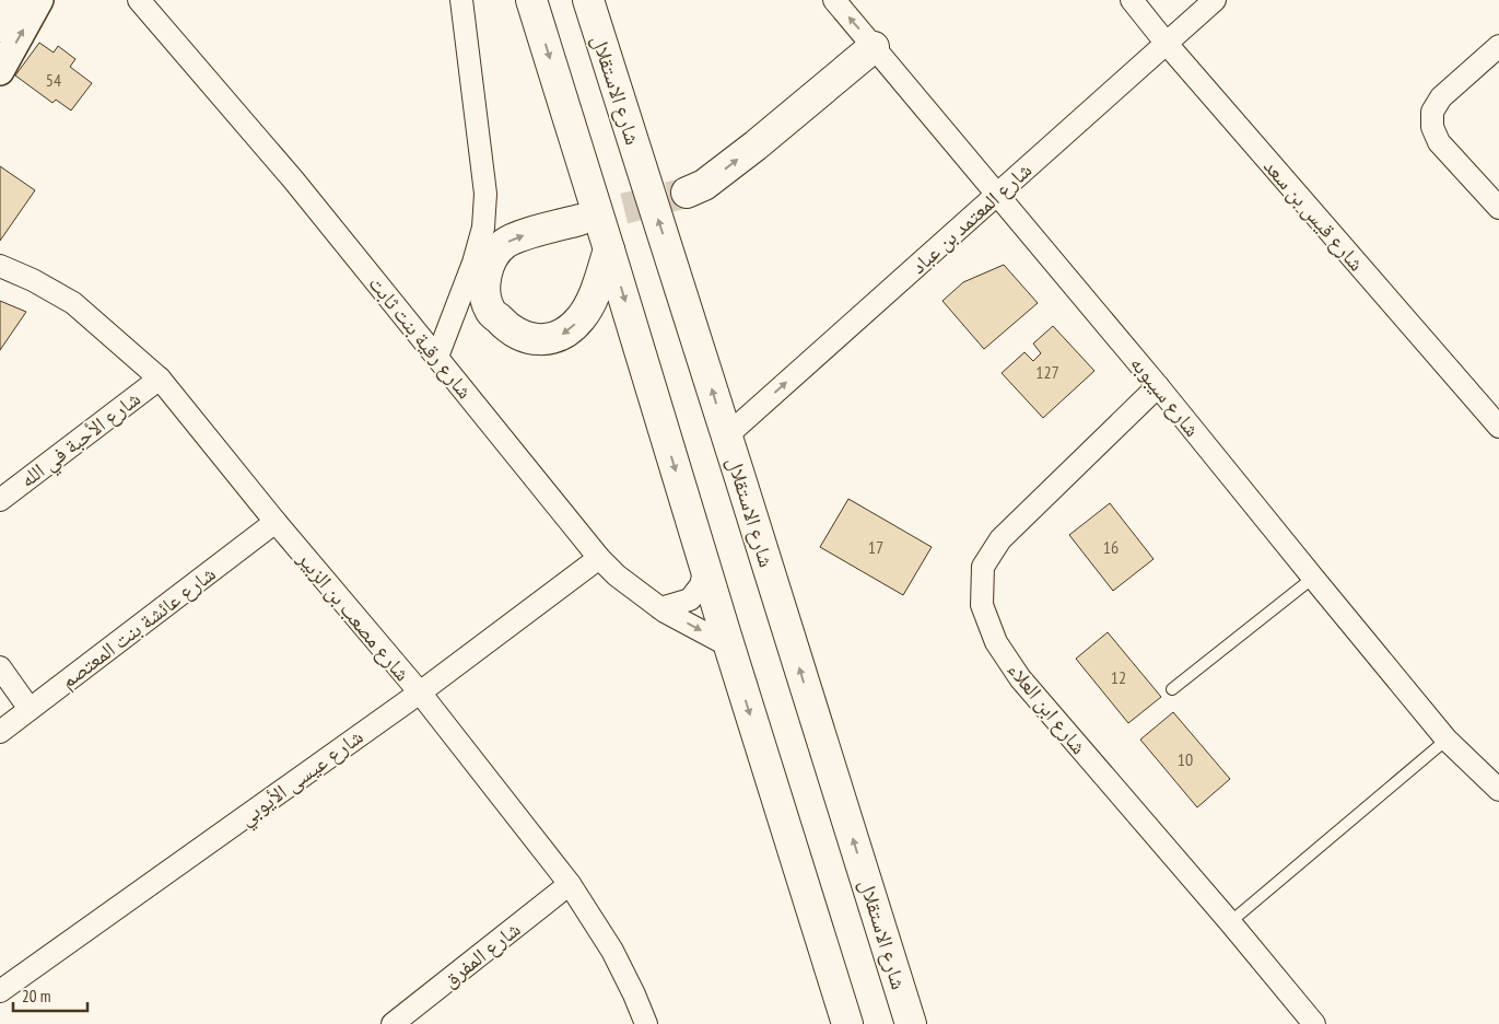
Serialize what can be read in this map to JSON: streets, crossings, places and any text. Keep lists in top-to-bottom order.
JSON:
{
  "streets": {
    "highway": ["شارع الاستقلال"],
    "street": [
      "شارع قيس بن سعد",
      "شارع المعتمد بن عباد",
      "شارع رقية بنت ثابت",
      "شارع سيبوبه",
      "شارع الأحبة في الله",
      "شارع مصعب بن الزبير",
      "شارع عائشة بنت المعتصم",
      "شارع ابن العلاء",
      "شارع عيسى الأيوبي",
      "شارع المفرق"
    ]
  },
  "crossings": [
    ["شارع الاستقلال", "شارع المعتمد بن عباد"],
    ["شارع قيس بن سعد", "شارع المعتمد بن عباد"],
    ["شارع المعتمد بن عباد", "شارع سيبوبه"],
    ["شارع رقية بنت ثابت", "شارع عيسى الأيوبي"],
    ["شارع سيبوبه", "شارع ابن العلاء"],
    ["شارع الأحبة في الله", "شارع مصعب بن الزبير"],
    ["شارع مصعب بن الزبير", "شارع عائشة بنت المعتصم"],
    ["شارع مصعب بن الزبير", "شارع عيسى الأيوبي"],
    ["شارع مصعب بن الزبير", "شارع المفرق"]
  ],
  "one_way": ["شارع المعتمد بن عباد"],
  "house_numbers": [
    "54",
    "127",
    "17",
    "16",
    "12",
    "10"
  ],
  "scale_bar": "20 m"
}
